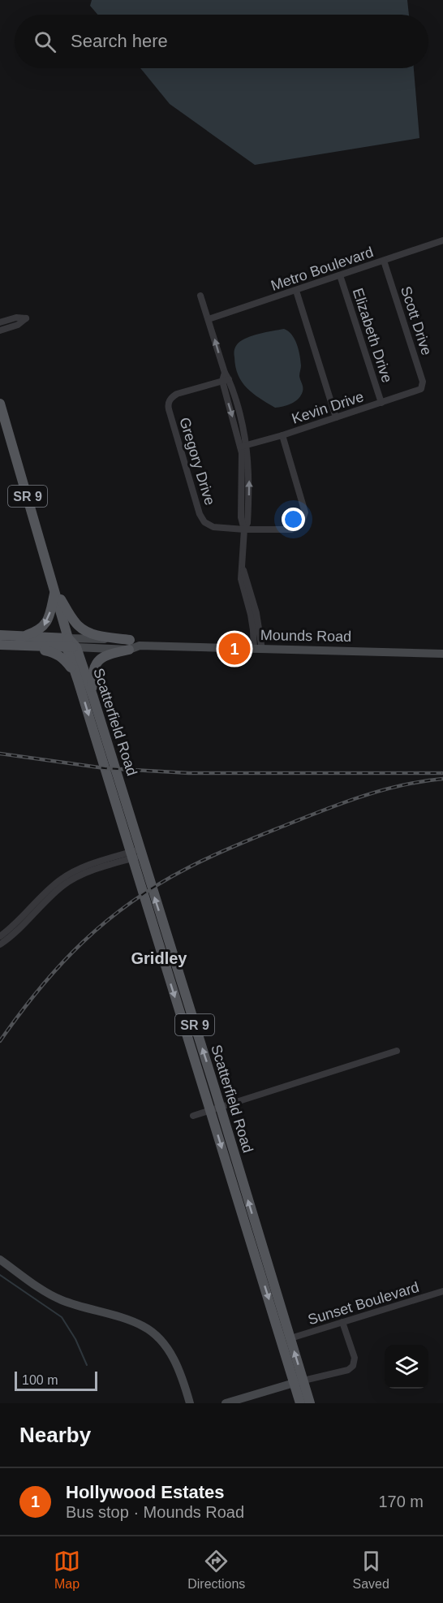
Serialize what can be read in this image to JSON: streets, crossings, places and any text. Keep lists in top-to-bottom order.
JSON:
{
  "streets": {
    "main road": ["SR 9", "Mounds Road", "Scatterfield Road"],
    "street": [
      "Metro Boulevard",
      "Scott Drive",
      "Elizabeth Drive",
      "Kevin Drive",
      "Gregory Drive",
      "Sunset Boulevard"
    ]
  },
  "crossings": [
    ["Metro Boulevard", "Scott Drive"],
    ["Metro Boulevard", "Elizabeth Drive"],
    ["Scott Drive", "Kevin Drive"],
    ["Elizabeth Drive", "Kevin Drive"],
    ["Kevin Drive", "Gregory Drive"],
    ["Mounds Road", "Scatterfield Road"],
    ["Scatterfield Road", "Sunset Boulevard"]
  ],
  "districts": ["Gridley"],
  "scale_bar": "100 m",
  "page": {
    "search": "Search here",
    "pins": "1",
    "scale": "100 m",
    "heading": "Nearby",
    "list": [
      {
        "mark": "1",
        "name": "Hollywood Estates",
        "note": "Bus stop · Mounds Road",
        "value": "170 m"
      }
    ],
    "nav": ["Map", "Directions", "Saved"]
  }
}
